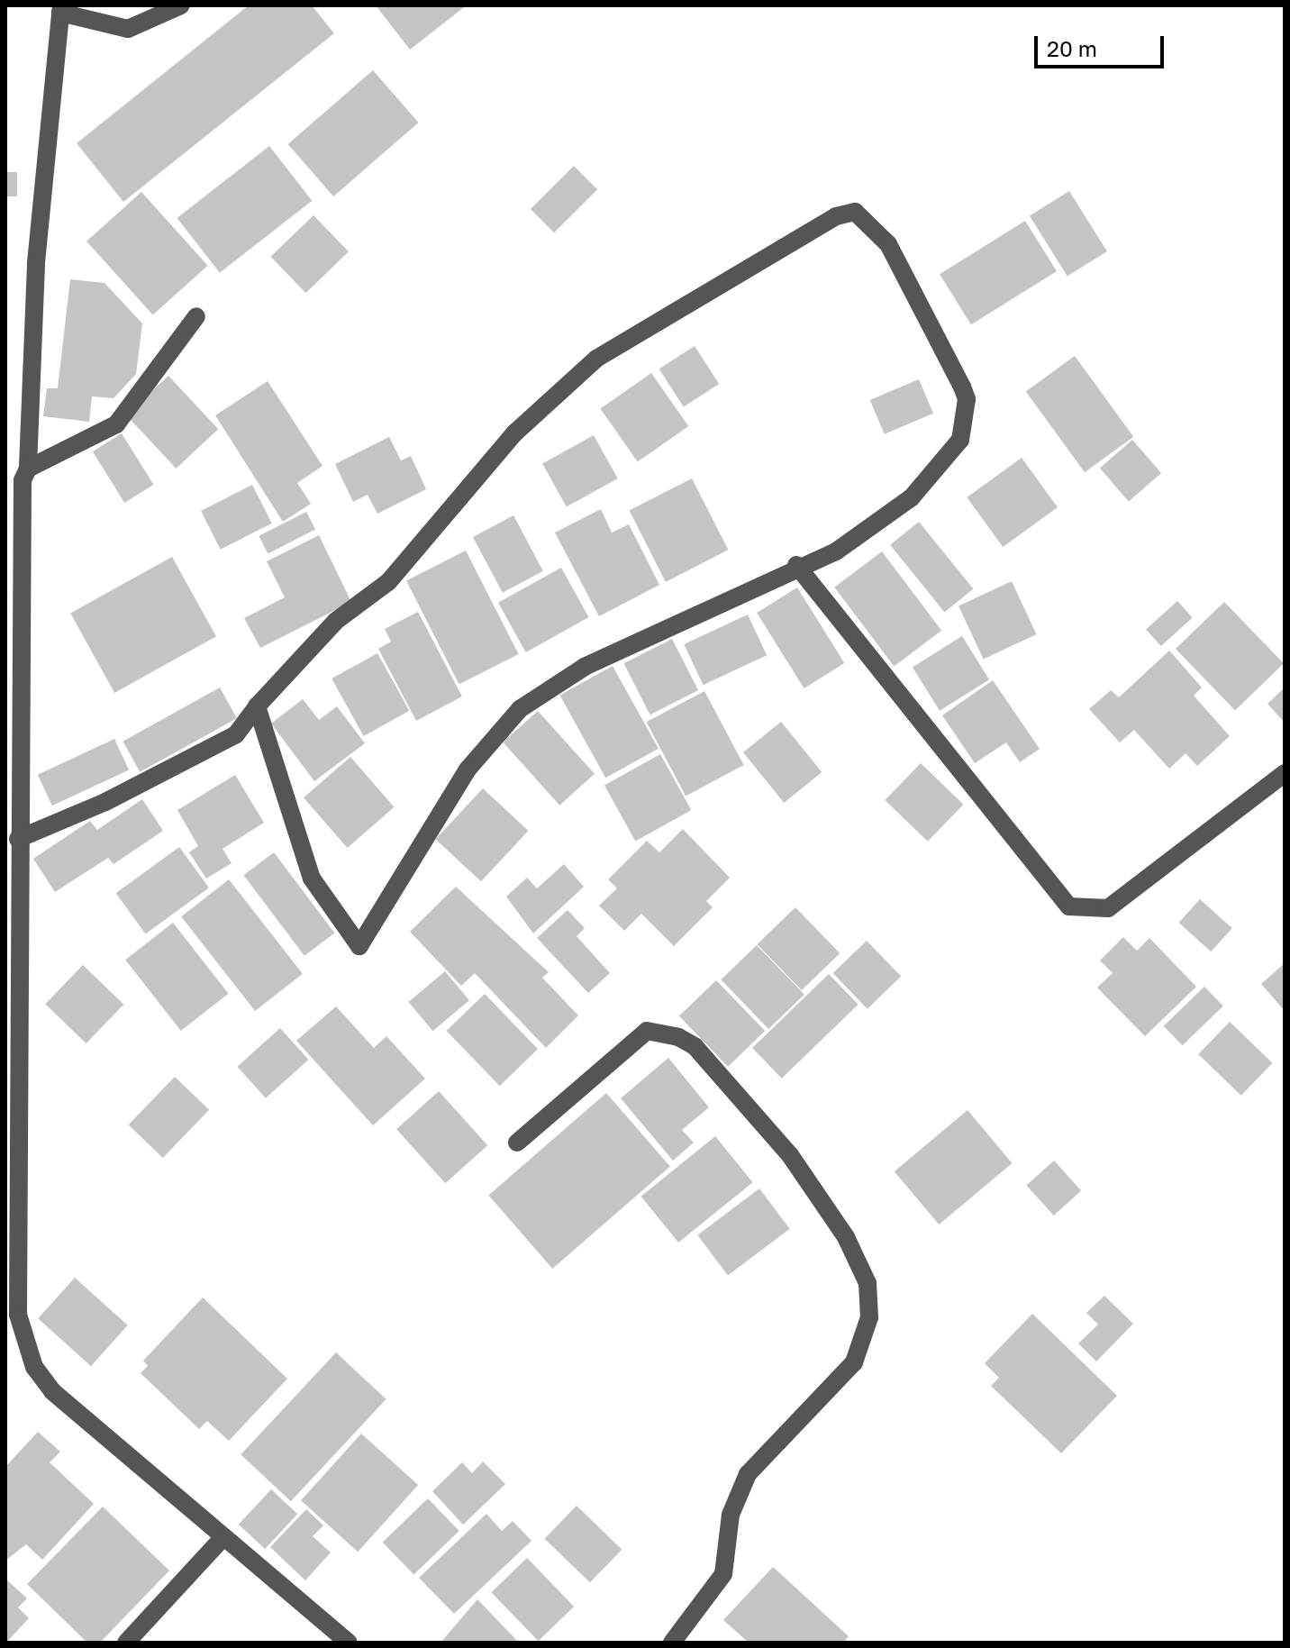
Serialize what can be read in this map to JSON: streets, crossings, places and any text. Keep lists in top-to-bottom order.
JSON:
{
  "scale_bar": "20 m"
}
